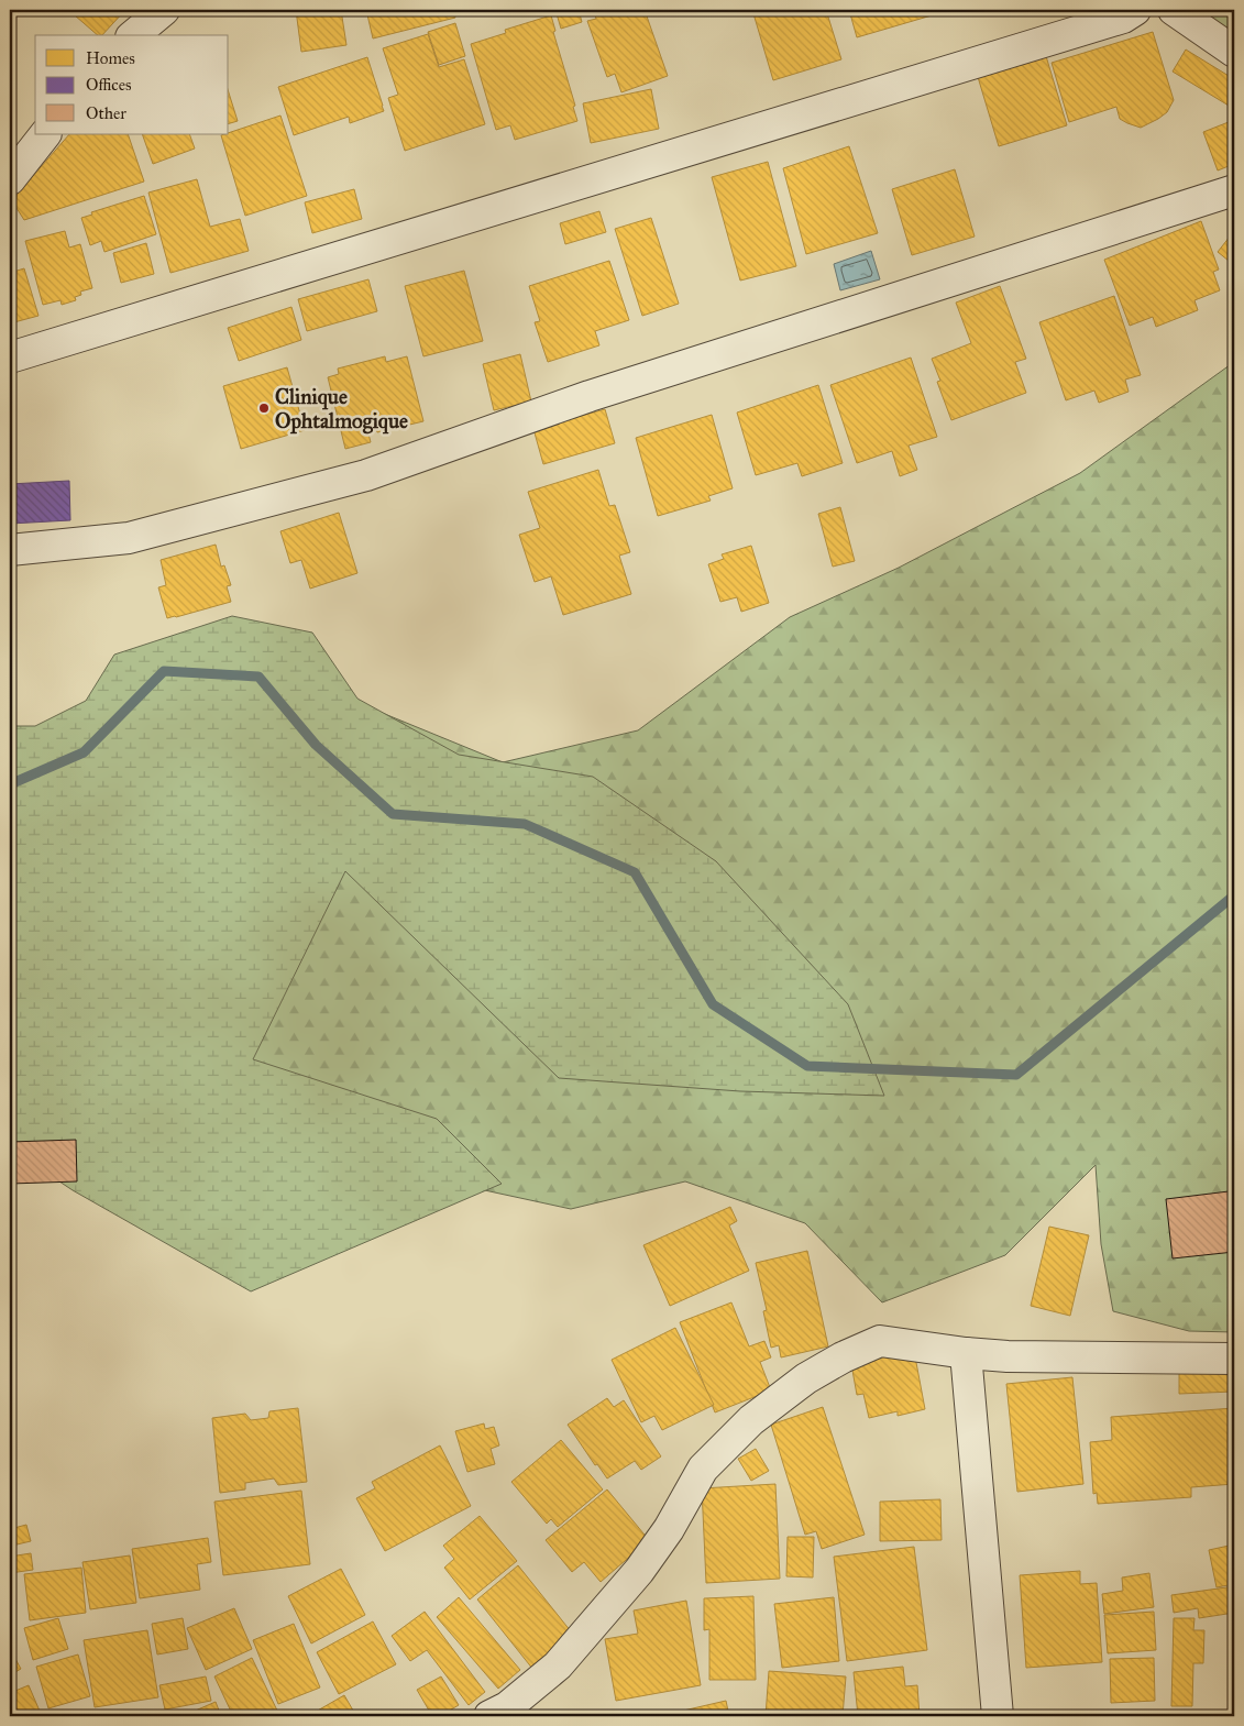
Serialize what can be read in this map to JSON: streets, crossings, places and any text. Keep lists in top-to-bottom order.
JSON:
{
  "places": ["Clinique Ophtalmogique"],
  "legend": ["Homes", "Offices", "Other"]
}
